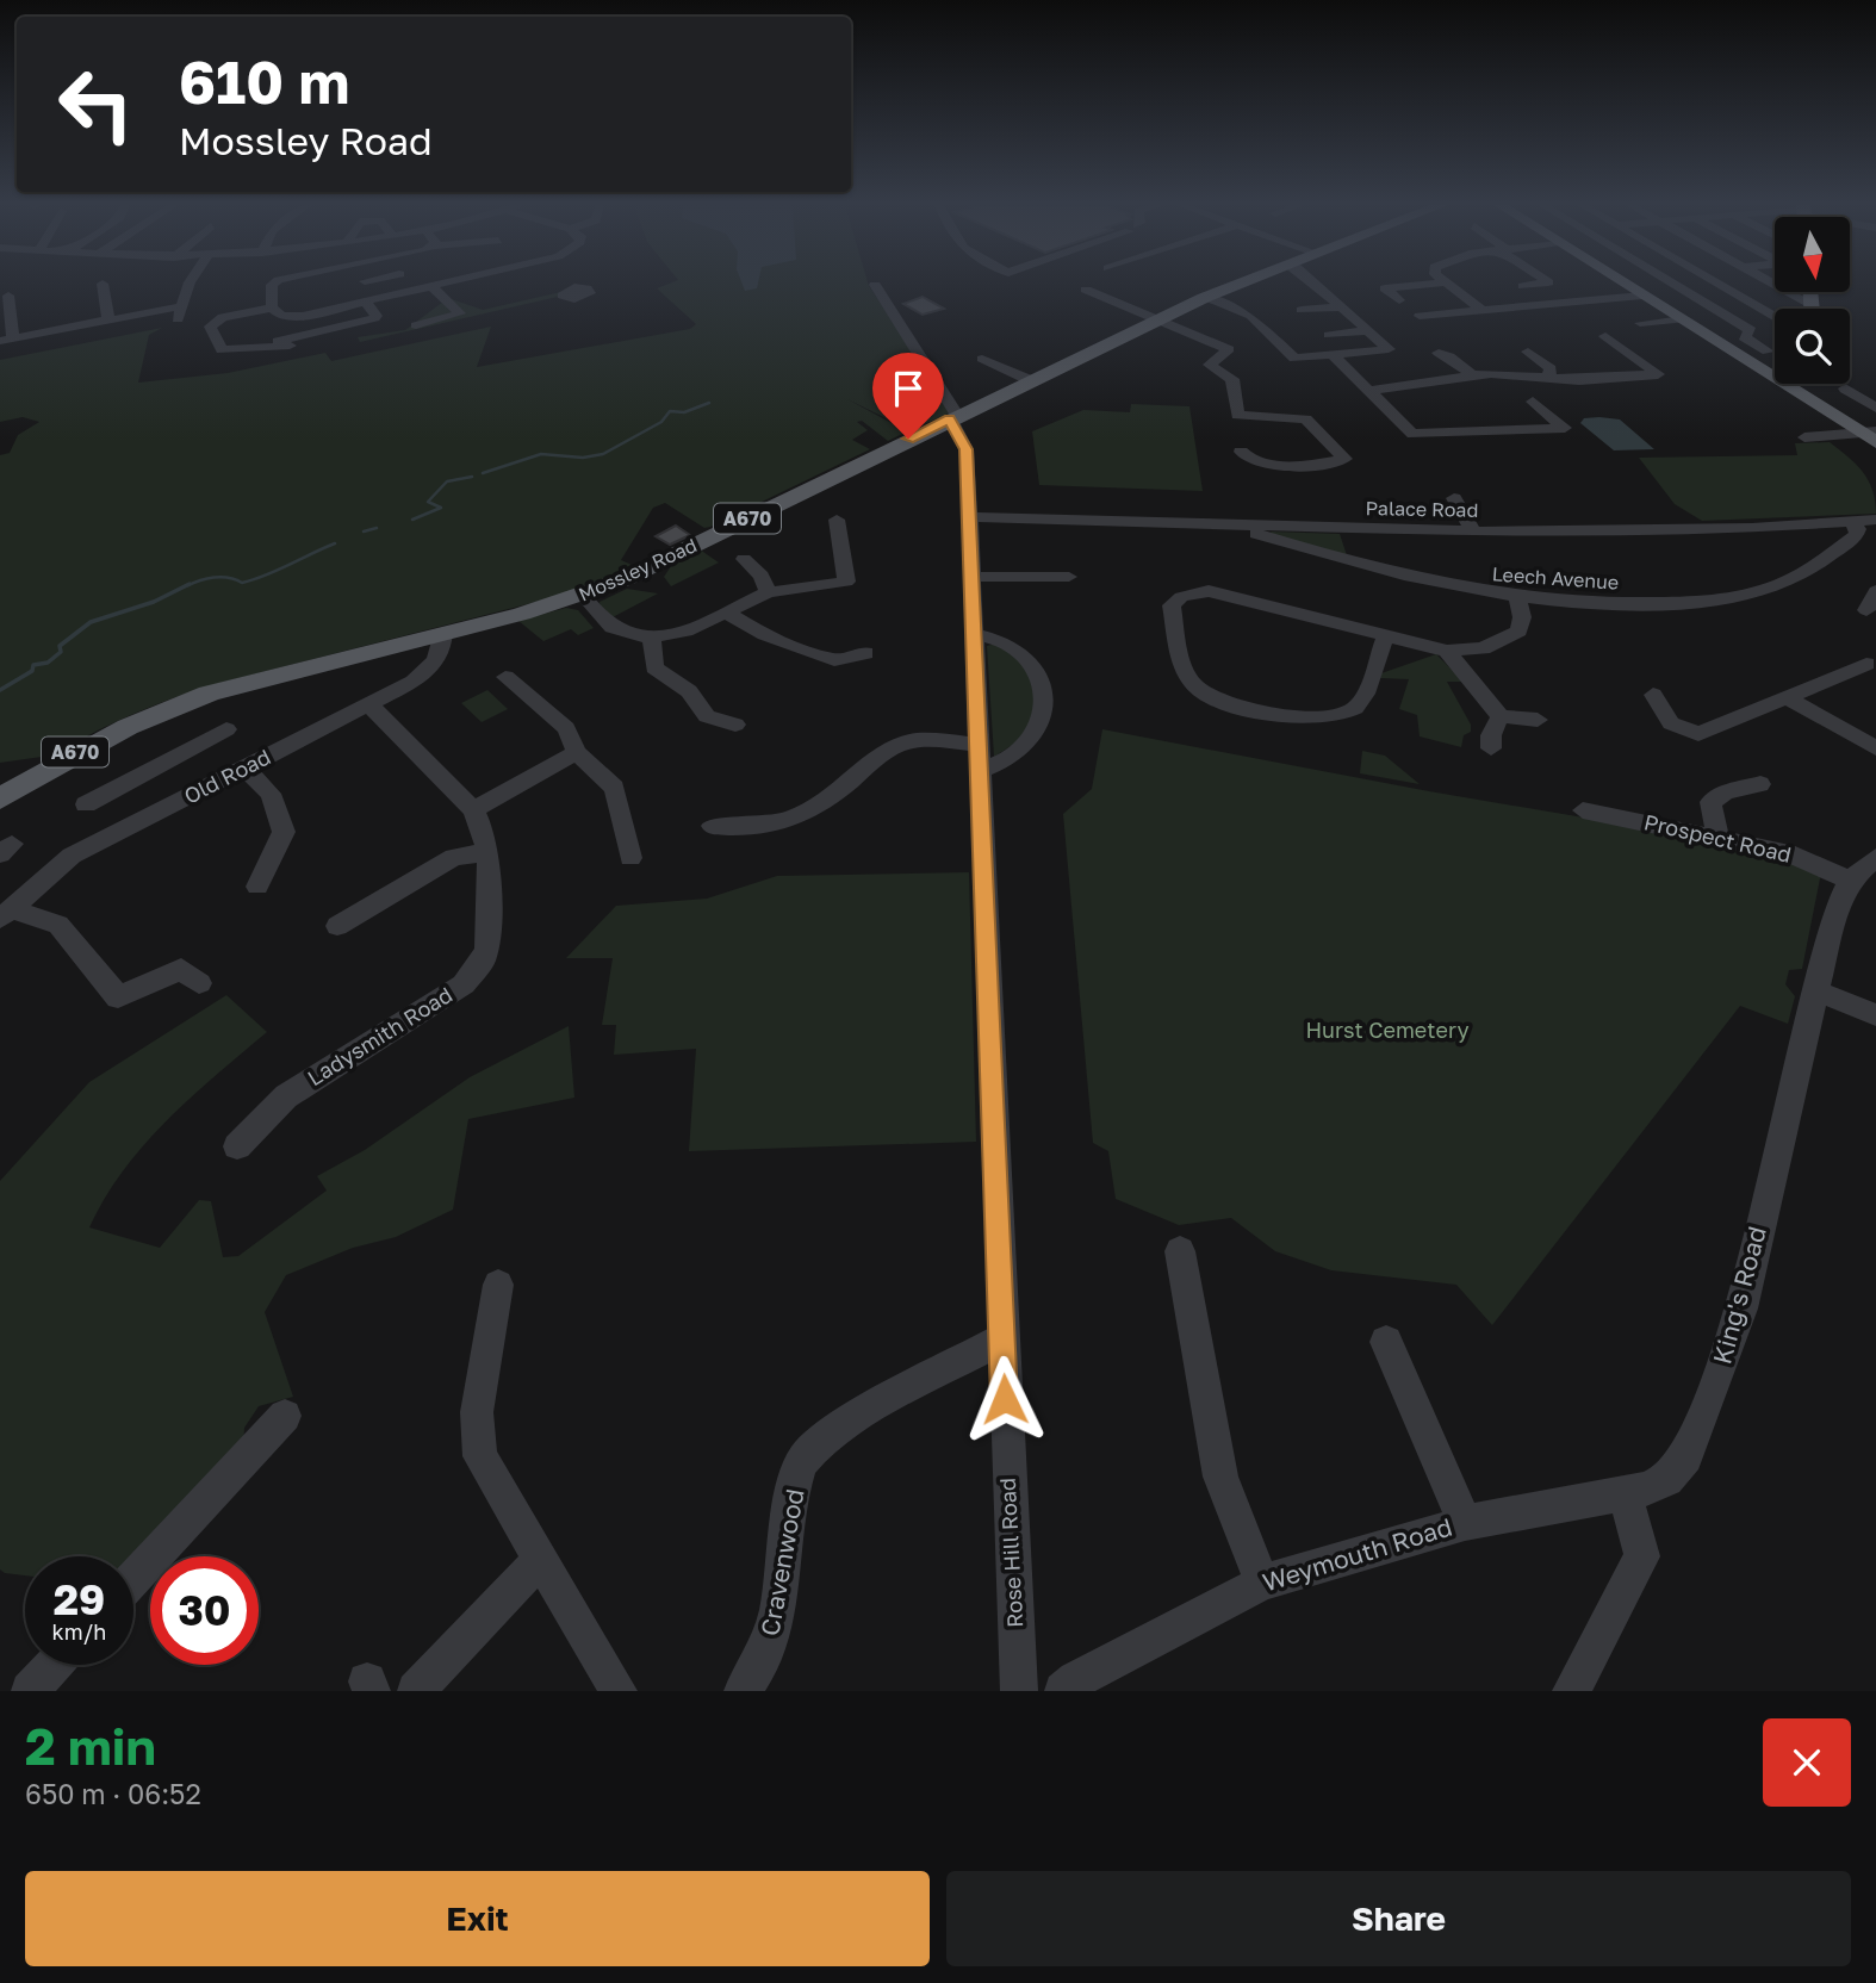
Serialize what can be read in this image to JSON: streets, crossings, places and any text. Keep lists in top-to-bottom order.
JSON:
{
  "streets": {
    "main road": ["A670", "Mossley Road"],
    "street": [
      "Palace Road",
      "Leech Avenue",
      "Old Road",
      "Prospect Road",
      "Ladysmith Road",
      "King's Road",
      "Rose Hill Road",
      "Weymouth Road",
      "Cravenwood"
    ]
  },
  "crossings": [
    ["Palace Road", "Leech Avenue"],
    ["Palace Road", "Rose Hill Road"],
    ["Mossley Road", "Old Road"],
    ["Mossley Road", "Rose Hill Road"],
    ["Old Road", "Ladysmith Road"],
    ["Prospect Road", "King's Road"],
    ["King's Road", "Weymouth Road"],
    ["Rose Hill Road", "Cravenwood"]
  ],
  "parks": ["Hurst Cemetery"],
  "north": "bottom",
  "page": {
    "turn": ["610 m", "Mossley Road"],
    "speed": "29 km/h",
    "limit": "30",
    "heading": ["2 min", "650 m · 06:52"],
    "buttons": ["Exit", "Share"]
  }
}
